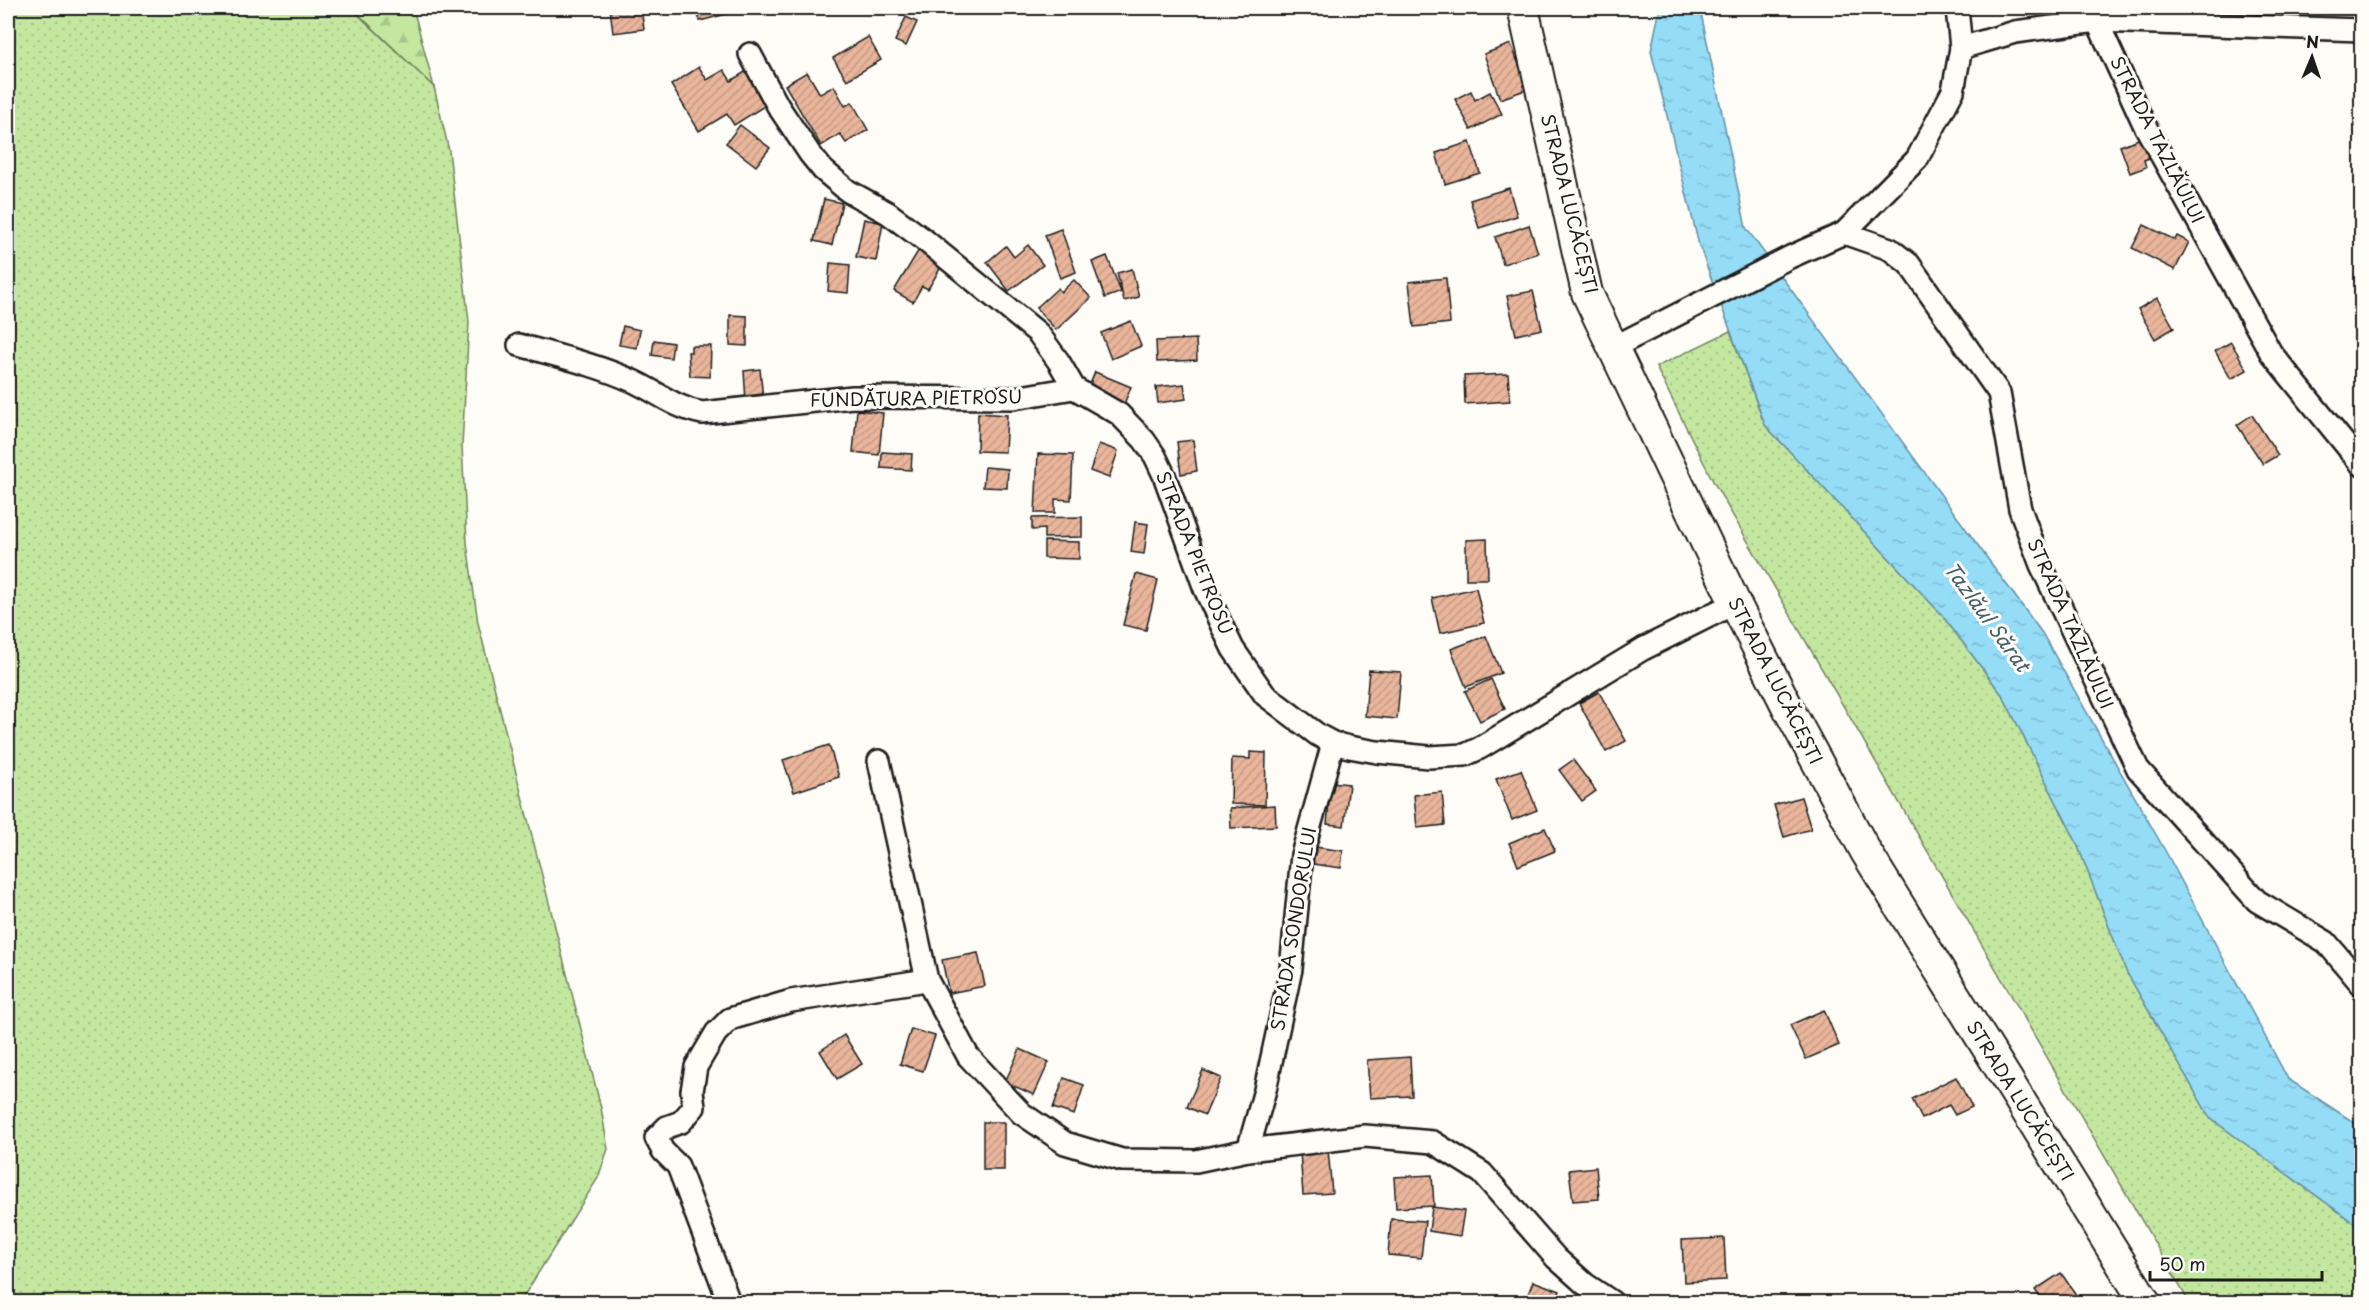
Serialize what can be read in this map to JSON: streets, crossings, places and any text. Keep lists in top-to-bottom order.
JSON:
{
  "streets": {
    "main road": ["STRADA LUCĂCEȘTI"],
    "street": [
      "STRADA TAZLĂULUI",
      "FUNDĂTURA PIETROSU",
      "STRADA PIETROSU",
      "STRADA SONDORULUI"
    ]
  },
  "crossings": [
    ["STRADA LUCĂCEȘTI", "STRADA PIETROSU"],
    ["FUNDĂTURA PIETROSU", "STRADA PIETROSU"],
    ["STRADA PIETROSU", "STRADA SONDORULUI"]
  ],
  "water": ["Tazlăul Sărat"],
  "scale_bar": "50 m",
  "north": "top"
}
